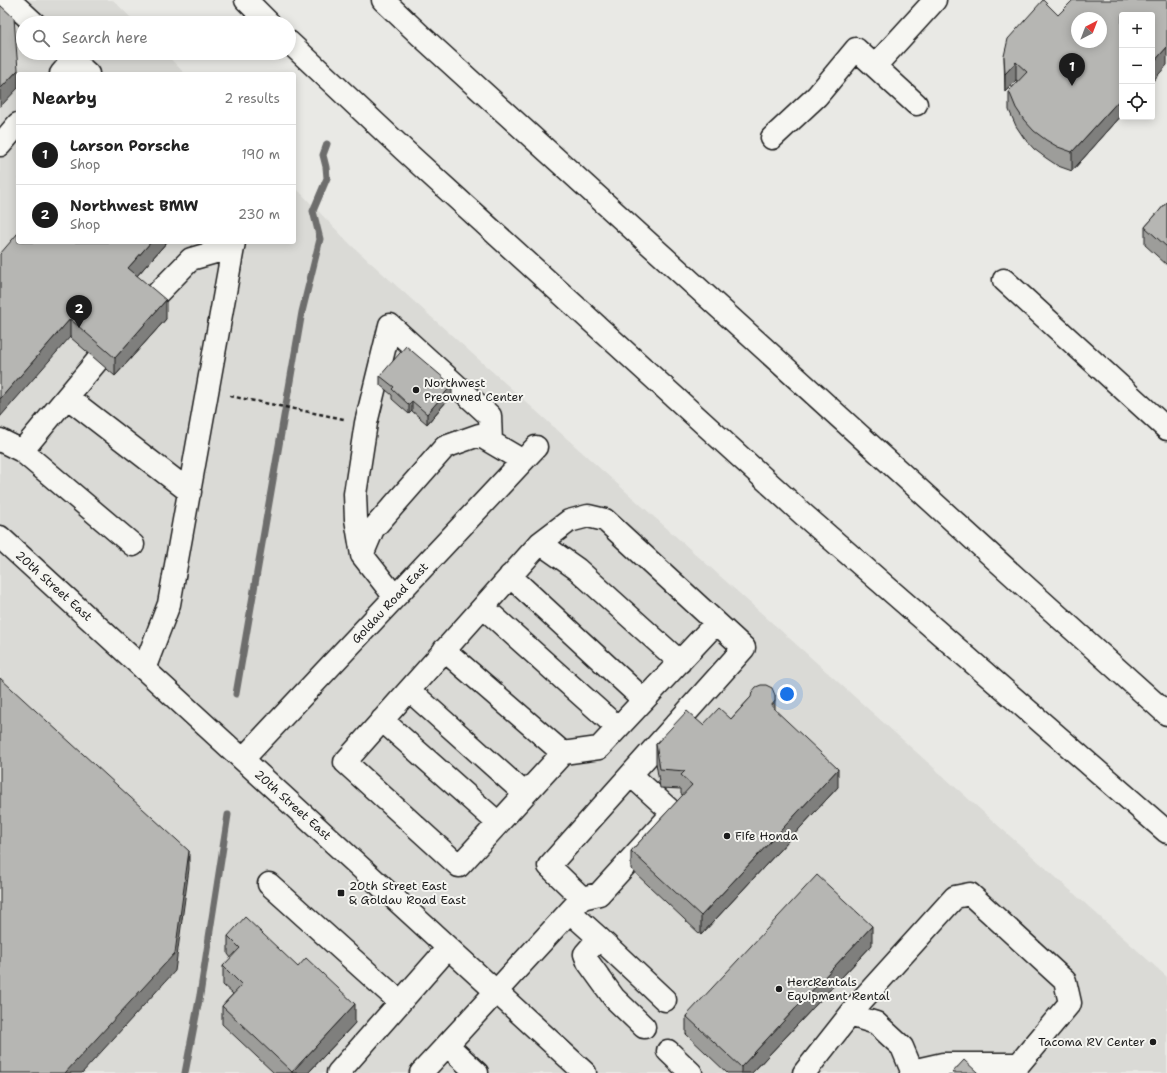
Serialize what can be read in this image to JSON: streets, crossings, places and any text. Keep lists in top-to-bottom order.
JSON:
{
  "streets": {
    "main road": ["20th Street East", "Goldau Road East"]
  },
  "crossings": [
    ["20th Street East", "Goldau Road East"]
  ],
  "places": {
    "other": [
      "Northwest Preowned Center",
      "Fife Honda",
      "HercRentals Equipment Rental",
      "Tacoma RV Center"
    ],
    "transit": ["20th Street East & Goldau Road East"]
  },
  "north": "top right",
  "page": {
    "map_buttons": ["+", "−"],
    "search": "Search here",
    "pins": ["1", "2"],
    "heading": ["Nearby", "2 results"],
    "list": [
      {
        "mark": "1",
        "name": "Larson Porsche",
        "note": "Shop",
        "value": "190 m"
      },
      {
        "mark": "2",
        "name": "Northwest BMW",
        "note": "Shop",
        "value": "230 m"
      }
    ]
  }
}
